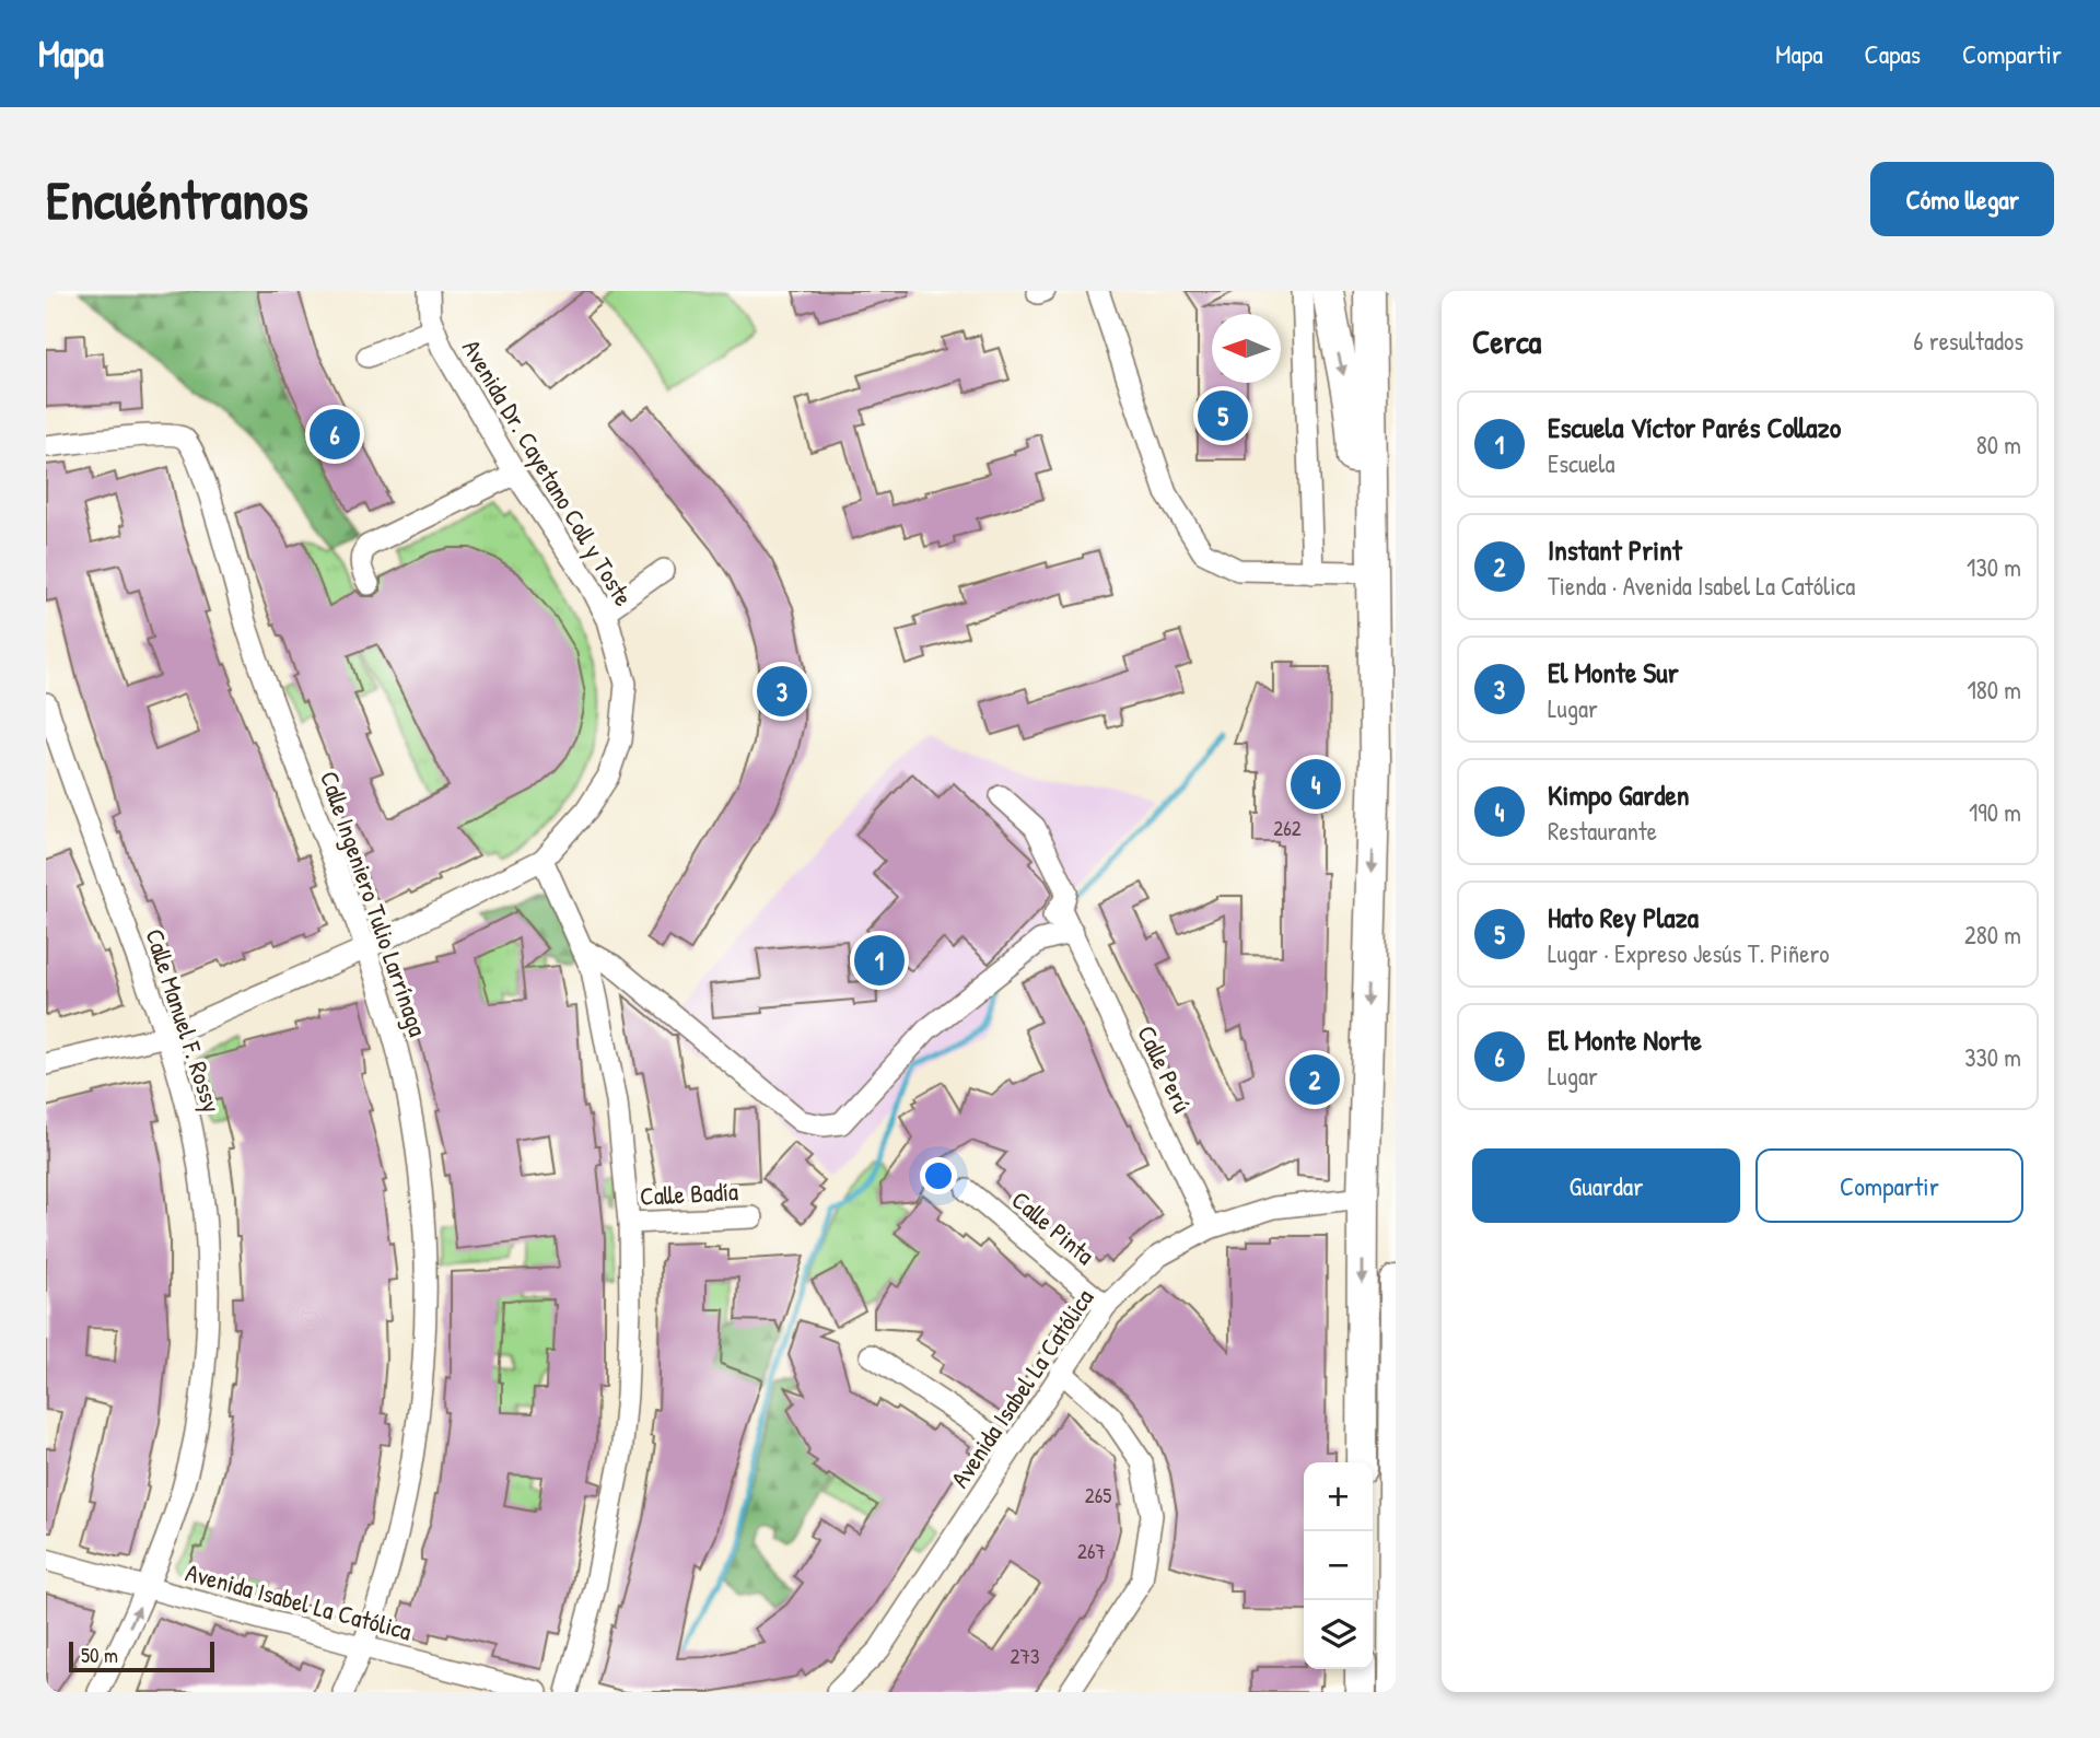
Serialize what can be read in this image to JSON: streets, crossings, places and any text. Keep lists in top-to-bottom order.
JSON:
{
  "streets": {
    "street": [
      "Avenida Dr. Cayetano Coll y Toste",
      "Calle Ingeniero Tulio Larrínaga",
      "Calle Manuel F. Rossy",
      "Calle Perú",
      "Calle Badía",
      "Calle Pinta",
      "Avenida Isabel La Católica"
    ]
  },
  "crossings": [
    ["Calle Ingeniero Tulio Larrínaga", "Avenida Isabel La Católica"],
    ["Calle Manuel F. Rossy", "Avenida Isabel La Católica"],
    ["Calle Perú", "Avenida Isabel La Católica"],
    ["Calle Pinta", "Avenida Isabel La Católica"]
  ],
  "house_numbers": [
    "262",
    "265",
    "267",
    "273"
  ],
  "scale_bar": "50 m",
  "north": "left",
  "page": {
    "header": "Mapa",
    "nav": ["Mapa", "Capas", "Compartir"],
    "buttons": [
      "Cómo llegar",
      ["Guardar", "Compartir"]
    ],
    "title": "Encuéntranos",
    "heading": ["Cerca", "6 resultados"],
    "pins": [
      "5",
      "6",
      "3",
      "4",
      "1",
      "2"
    ],
    "list": [
      {
        "mark": "1",
        "name": "Escuela Víctor Parés Collazo",
        "note": "Escuela",
        "value": "80 m"
      },
      {
        "mark": "2",
        "name": "Instant Print",
        "note": "Tienda · Avenida Isabel La Católica",
        "value": "130 m"
      },
      {
        "mark": "3",
        "name": "El Monte Sur",
        "note": "Lugar",
        "value": "180 m"
      },
      {
        "mark": "4",
        "name": "Kimpo Garden",
        "note": "Restaurante",
        "value": "190 m"
      },
      {
        "mark": "5",
        "name": "Hato Rey Plaza",
        "note": "Lugar · Expreso Jesús T. Piñero",
        "value": "280 m"
      },
      {
        "mark": "6",
        "name": "El Monte Norte",
        "note": "Lugar",
        "value": "330 m"
      }
    ],
    "map_buttons": ["+", "−"],
    "scale": "50 m"
  }
}
